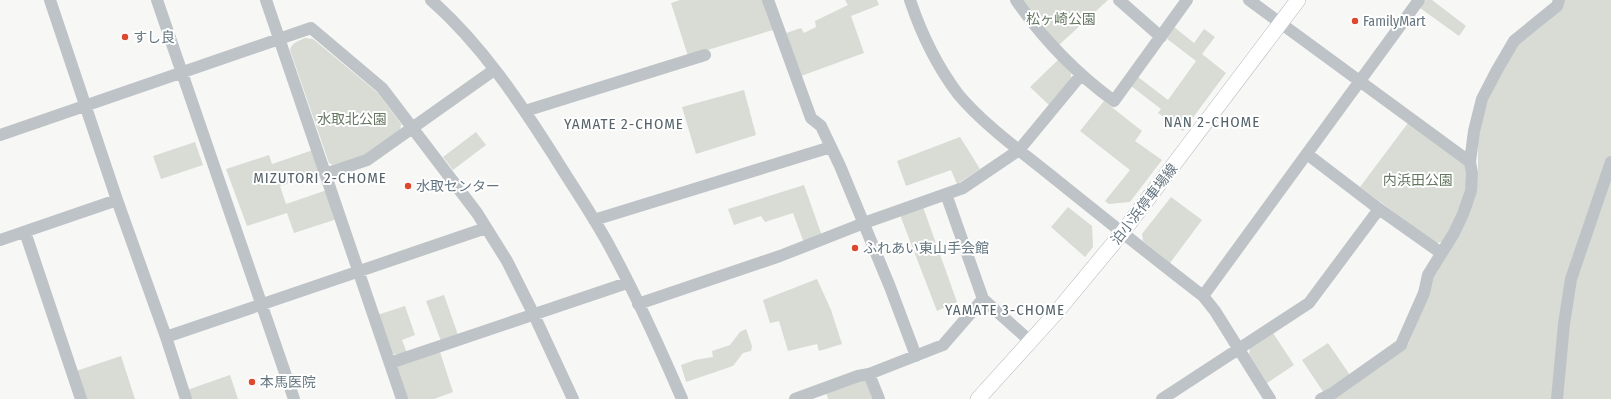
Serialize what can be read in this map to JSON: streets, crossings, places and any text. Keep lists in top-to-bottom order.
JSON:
{
  "streets": {
    "main road": ["泊小浜停車場線"]
  },
  "districts": [
    "NAN 2-CHOME",
    "YAMATE 2-CHOME",
    "MIZUTORI 2-CHOME",
    "YAMATE 3-CHOME"
  ],
  "parks": ["松ヶ崎公園", "水取北公園", "内浜田公園"],
  "places": [
    "FamilyMart",
    "すし良",
    "水取センター",
    "ふれあい東山手会館",
    "本馬医院"
  ]
}
